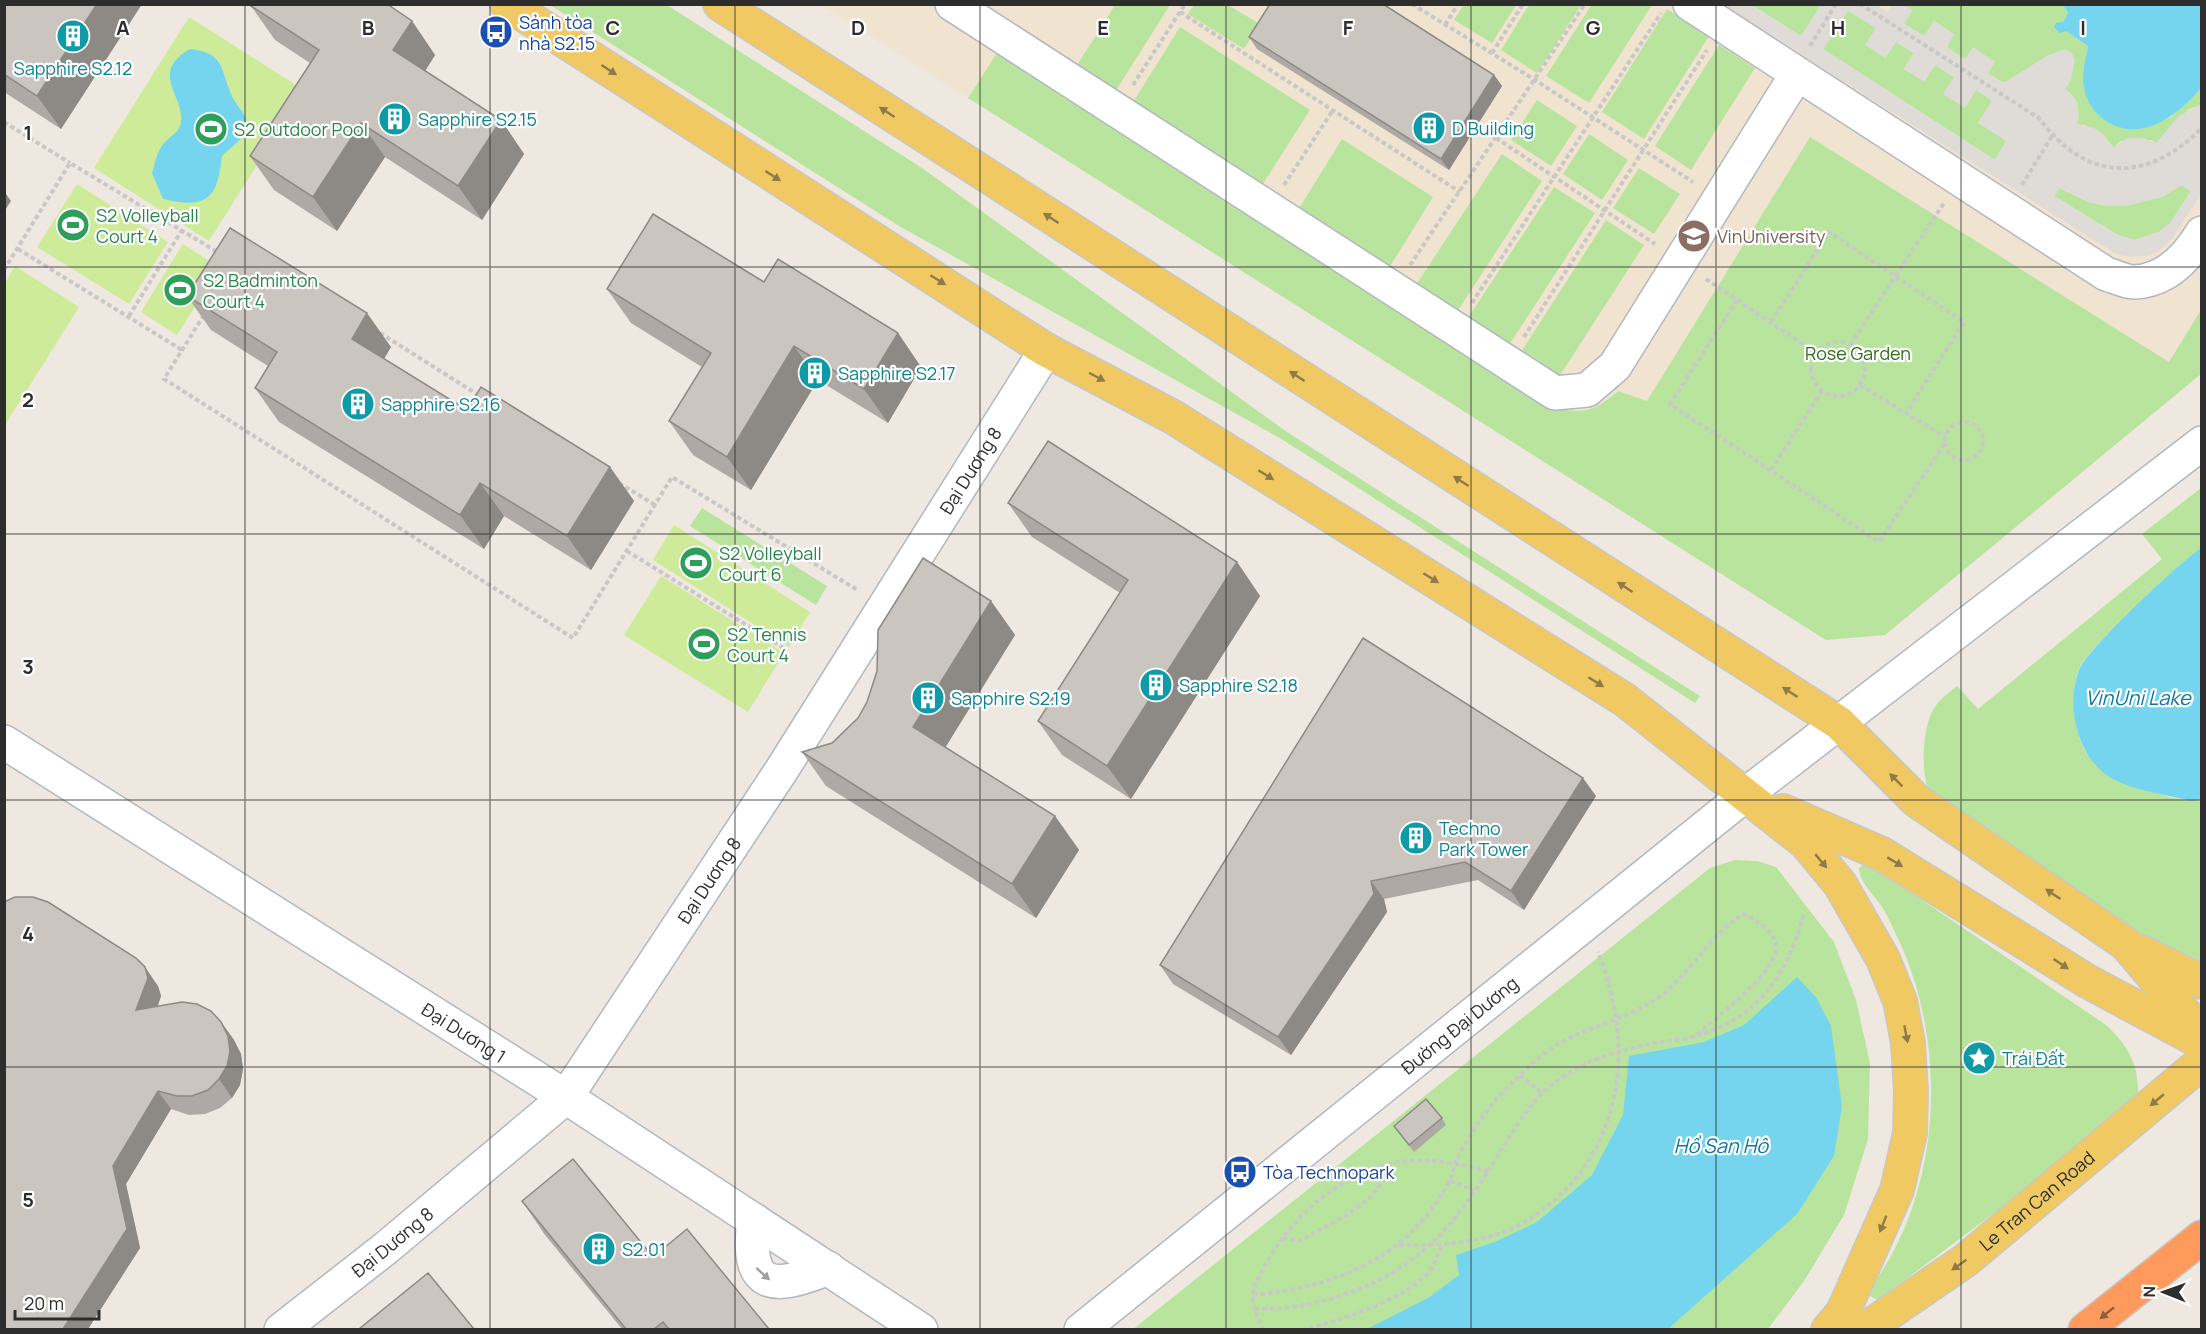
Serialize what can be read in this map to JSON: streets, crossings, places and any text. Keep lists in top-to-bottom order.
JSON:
{
  "streets": {
    "main road": ["Le Tran Can Road"],
    "street": ["Đại Dương 8", "Đường Đại Dương", "Đại Dương 1"]
  },
  "crossings": [
    ["Đại Dương 8", "Đại Dương 1"]
  ],
  "one_way": ["Le Tran Can Road"],
  "water": ["VinUni Lake", "Hồ San Hô"],
  "parks": ["Rose Garden"],
  "places": {
    "bus stop": ["Sảnh tòa nhà S2.15", "Tòa Technopark"],
    "building": [
      "Sapphire S2.12",
      "Sapphire S2.15",
      "D Building",
      "Sapphire S2.17",
      "Sapphire S2.16",
      "Sapphire S2.18",
      "Sapphire S2.19",
      "Techno Park Tower",
      "S2.01"
    ],
    "sports": [
      "S2 Outdoor Pool",
      "S2 Volleyball Court 4",
      "S2 Badminton Court 4",
      "S2 Volleyball Court 6",
      "S2 Tennis Court 4"
    ],
    "school or university": ["VinUniversity"],
    "place": ["Trái Đất"]
  },
  "scale_bar": "20 m",
  "north": "left",
  "grid": {
    "columns": [
      "A",
      "B",
      "C",
      "D",
      "E",
      "F",
      "G",
      "H",
      "I"
    ],
    "rows": [
      "1",
      "2",
      "3",
      "4",
      "5"
    ]
  }
}
